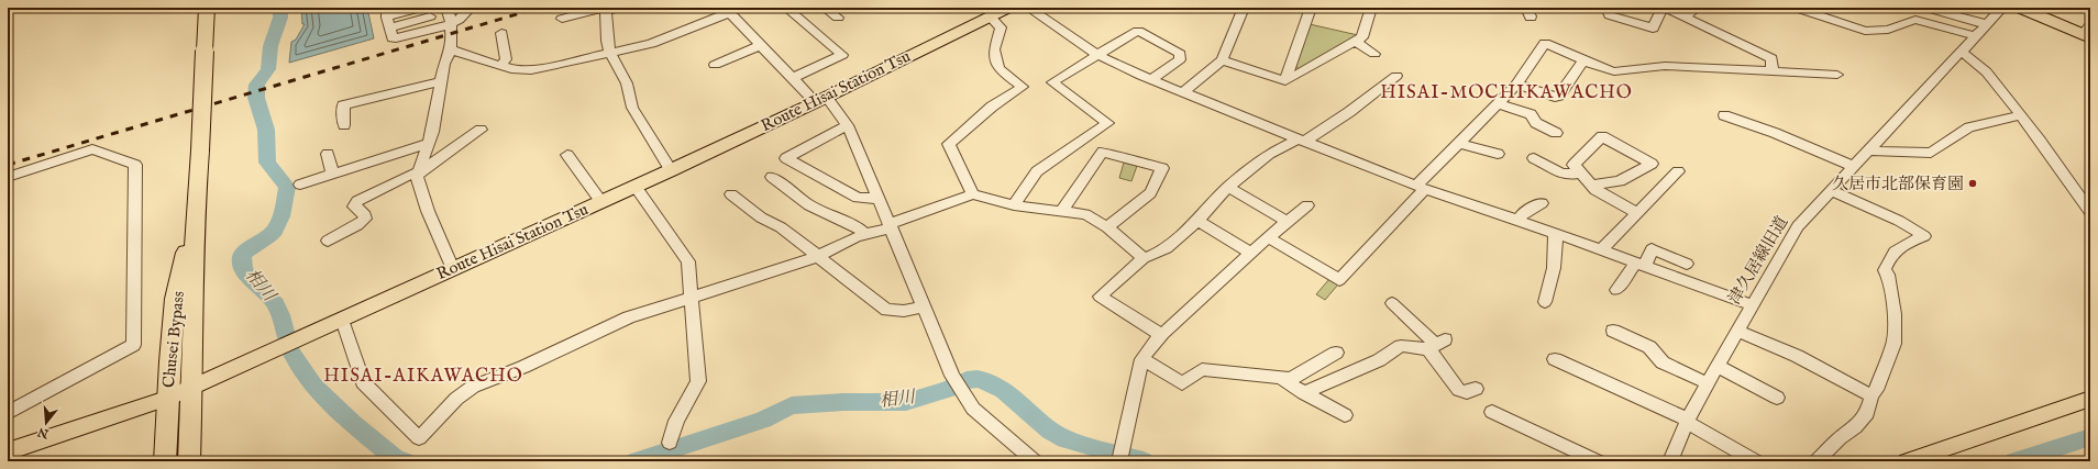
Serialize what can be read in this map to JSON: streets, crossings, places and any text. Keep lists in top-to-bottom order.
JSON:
{
  "streets": {
    "highway": ["Chusei Bypass"],
    "main road": ["Route Hisai Station Tsu"],
    "street": ["津久居線旧道"]
  },
  "crossings": [
    ["Route Hisai Station Tsu", "Chusei Bypass"]
  ],
  "districts": ["HISAI-MOCHIKAWACHO", "HISAI-AIKAWACHO"],
  "water": ["相川"],
  "places": ["久居市北部保育園"],
  "north": "bottom"
}
